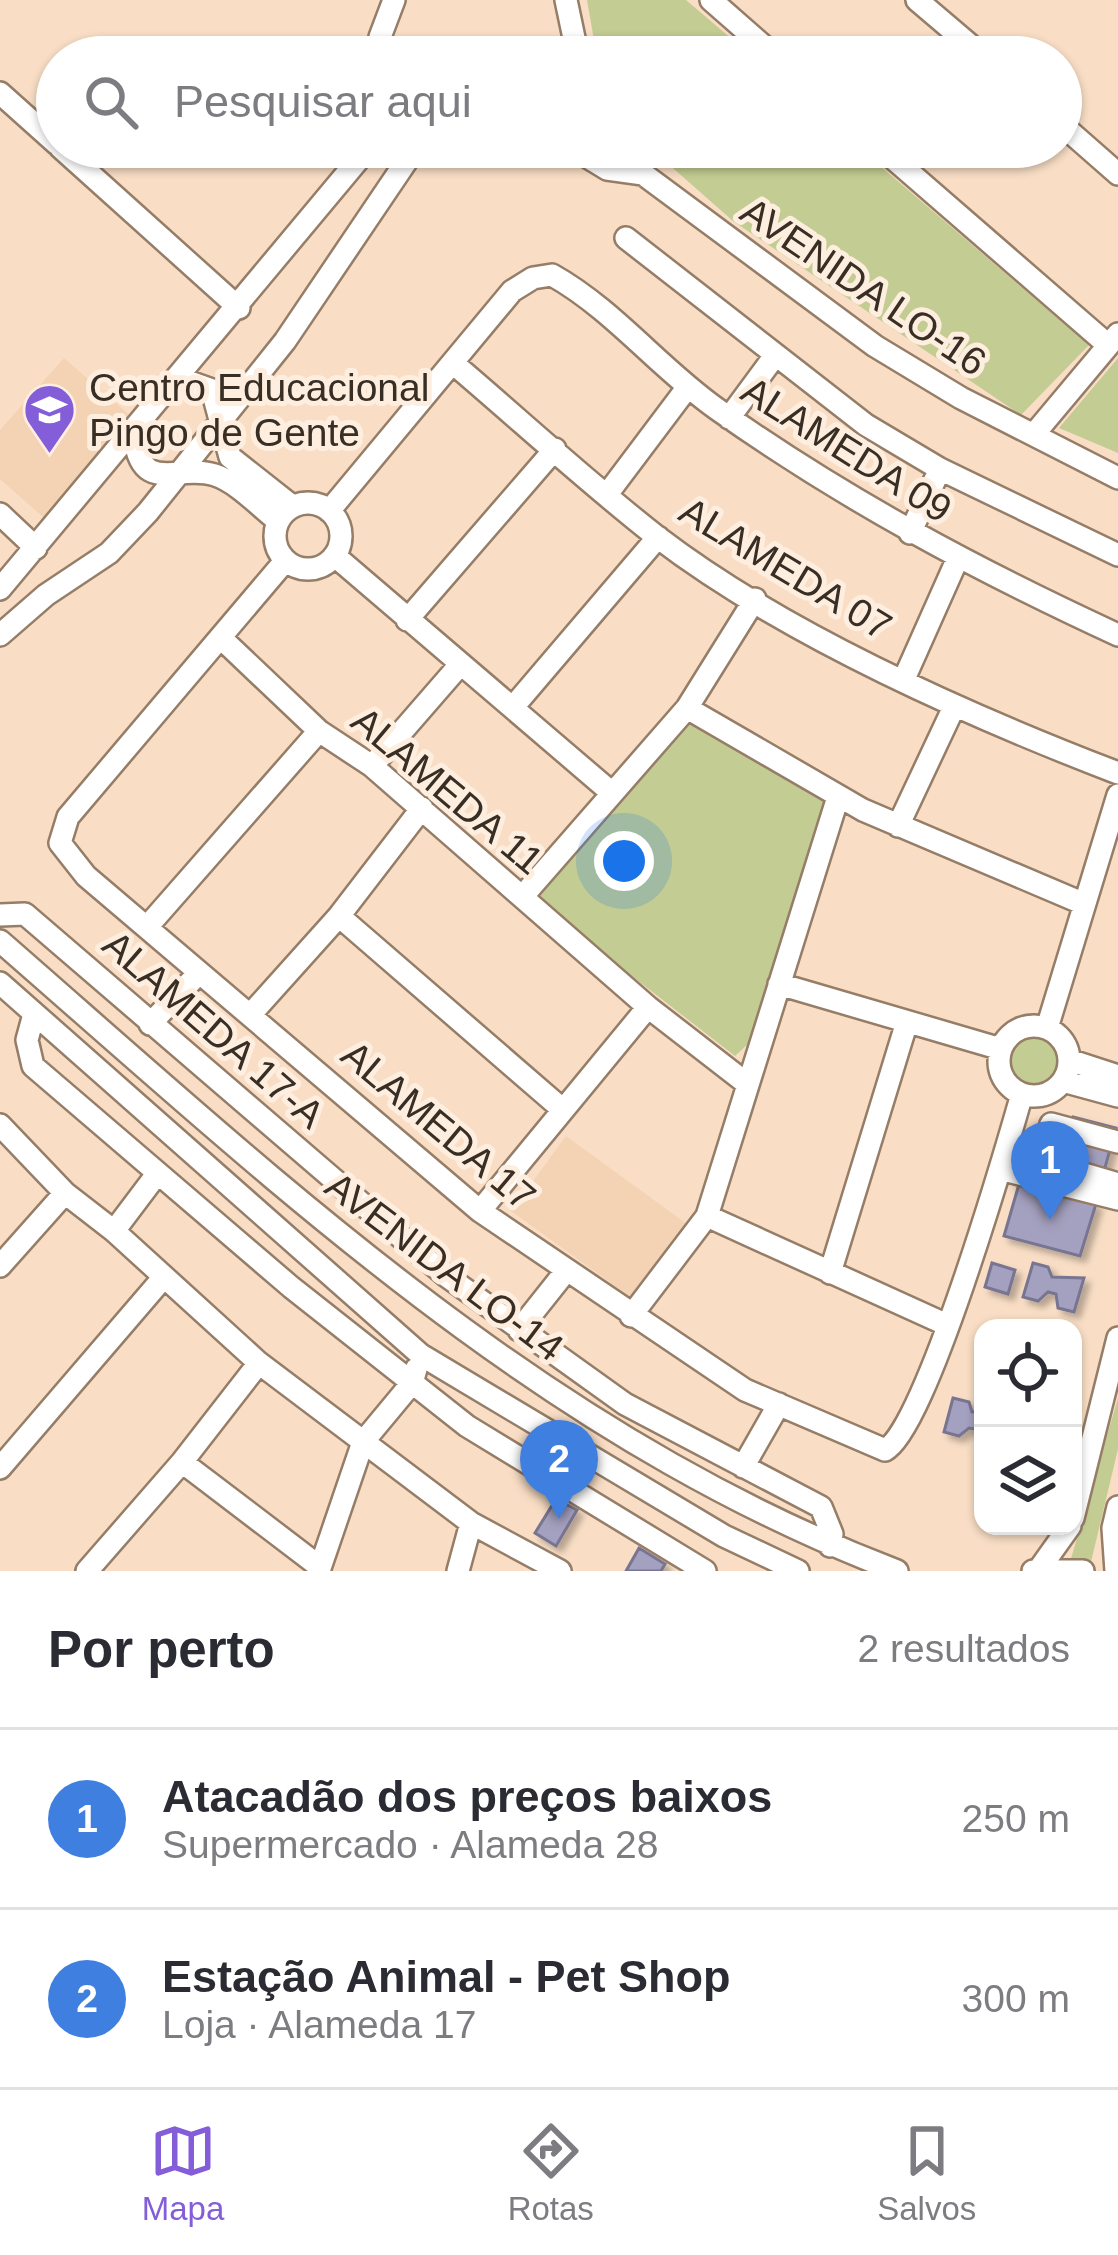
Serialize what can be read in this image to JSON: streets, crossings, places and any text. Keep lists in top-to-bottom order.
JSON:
{
  "streets": {
    "street": [
      "AVENIDA LO-16",
      "ALAMEDA 09",
      "ALAMEDA 07",
      "ALAMEDA 11",
      "ALAMEDA 17-A",
      "ALAMEDA 17",
      "AVENIDA LO-14"
    ]
  },
  "crossings": [
    ["ALAMEDA 09", "ALAMEDA 07"],
    ["ALAMEDA 11", "ALAMEDA 17"],
    ["ALAMEDA 17-A", "AVENIDA LO-14"]
  ],
  "places": {
    "school or university": ["Centro Educacional Pingo de Gente"]
  },
  "page": {
    "search": "Pesquisar aqui",
    "pins": ["1", "2"],
    "heading": ["Por perto", "2 resultados"],
    "list": [
      {
        "mark": "1",
        "name": "Atacadão dos preços baixos",
        "note": "Supermercado · Alameda 28",
        "value": "250 m"
      },
      {
        "mark": "2",
        "name": "Estação Animal - Pet Shop",
        "note": "Loja · Alameda 17",
        "value": "300 m"
      }
    ],
    "nav": ["Mapa", "Rotas", "Salvos"]
  }
}
